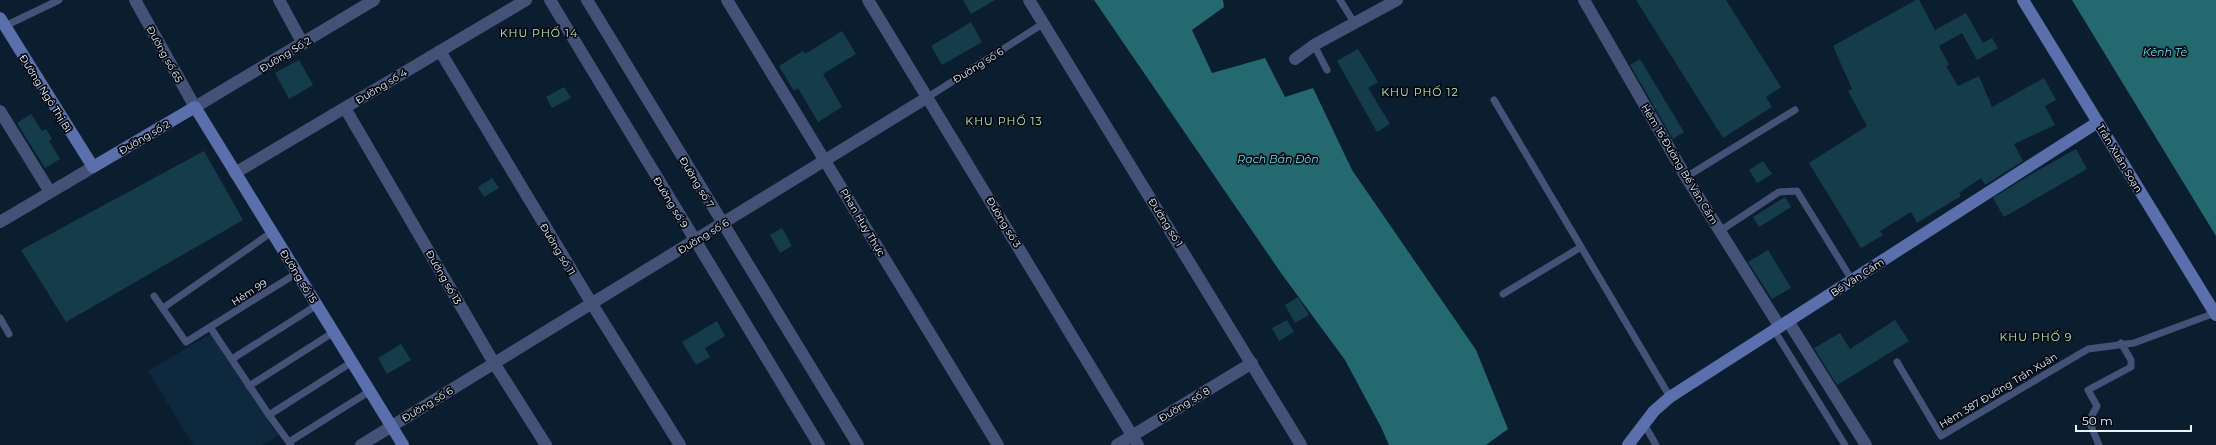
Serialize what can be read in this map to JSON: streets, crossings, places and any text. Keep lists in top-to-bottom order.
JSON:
{
  "streets": {
    "street": [
      "Đường số 65",
      "Đường Số 2",
      "Đường số 6",
      "Đường số 4",
      "Đường Ngô Thị Bì",
      "Đường số 2",
      "Trần Xuân Soạn",
      "Hẻm 16 Đường Bế Văn Cấm",
      "Đường số 7",
      "Đường số 9",
      "Phan Huy Thực",
      "Đường số 3",
      "Đường số 1",
      "Đường số 11",
      "Đường số 15",
      "Đường số 13",
      "Bế Văn Cấm",
      "Đường số 8"
    ],
    "lane": ["Hẻm 99", "Hẻm 387 Đường Trần Xuân"]
  },
  "crossings": [
    ["Đường số 65", "Đường Số 2"],
    ["Đường số 65", "Đường số 2"],
    ["Đường số 65", "Đường số 15"],
    ["Đường Số 2", "Đường số 2"],
    ["Đường Số 2", "Đường số 15"],
    ["Đường số 6", "Đường số 7"],
    ["Đường số 6", "Đường số 9"],
    ["Đường số 6", "Phan Huy Thực"],
    ["Đường số 6", "Đường số 3"],
    ["Đường số 6", "Đường số 1"],
    ["Đường số 6", "Đường số 11"],
    ["Đường số 6", "Đường số 15"],
    ["Đường số 6", "Đường số 13"],
    ["Đường số 4", "Đường số 11"],
    ["Đường số 4", "Đường số 15"],
    ["Đường số 4", "Đường số 13"],
    ["Đường Ngô Thị Bì", "Đường số 2"],
    ["Đường số 2", "Đường số 15"],
    ["Trần Xuân Soạn", "Bế Văn Cấm"],
    ["Trần Xuân Soạn", "Hẻm 387 Đường Trần Xuân"],
    ["Hẻm 16 Đường Bế Văn Cấm", "Bế Văn Cấm"],
    ["Đường số 3", "Đường số 8"],
    ["Đường số 1", "Đường số 8"],
    ["Đường số 15", "Hẻm 99"]
  ],
  "districts": [
    "KHU PHỐ 14",
    "KHU PHỐ 12",
    "KHU PHỐ 13",
    "KHU PHỐ 9"
  ],
  "water": ["Kênh Tẻ", "Rạch Bần Đôn"],
  "scale_bar": "50 m"
}
